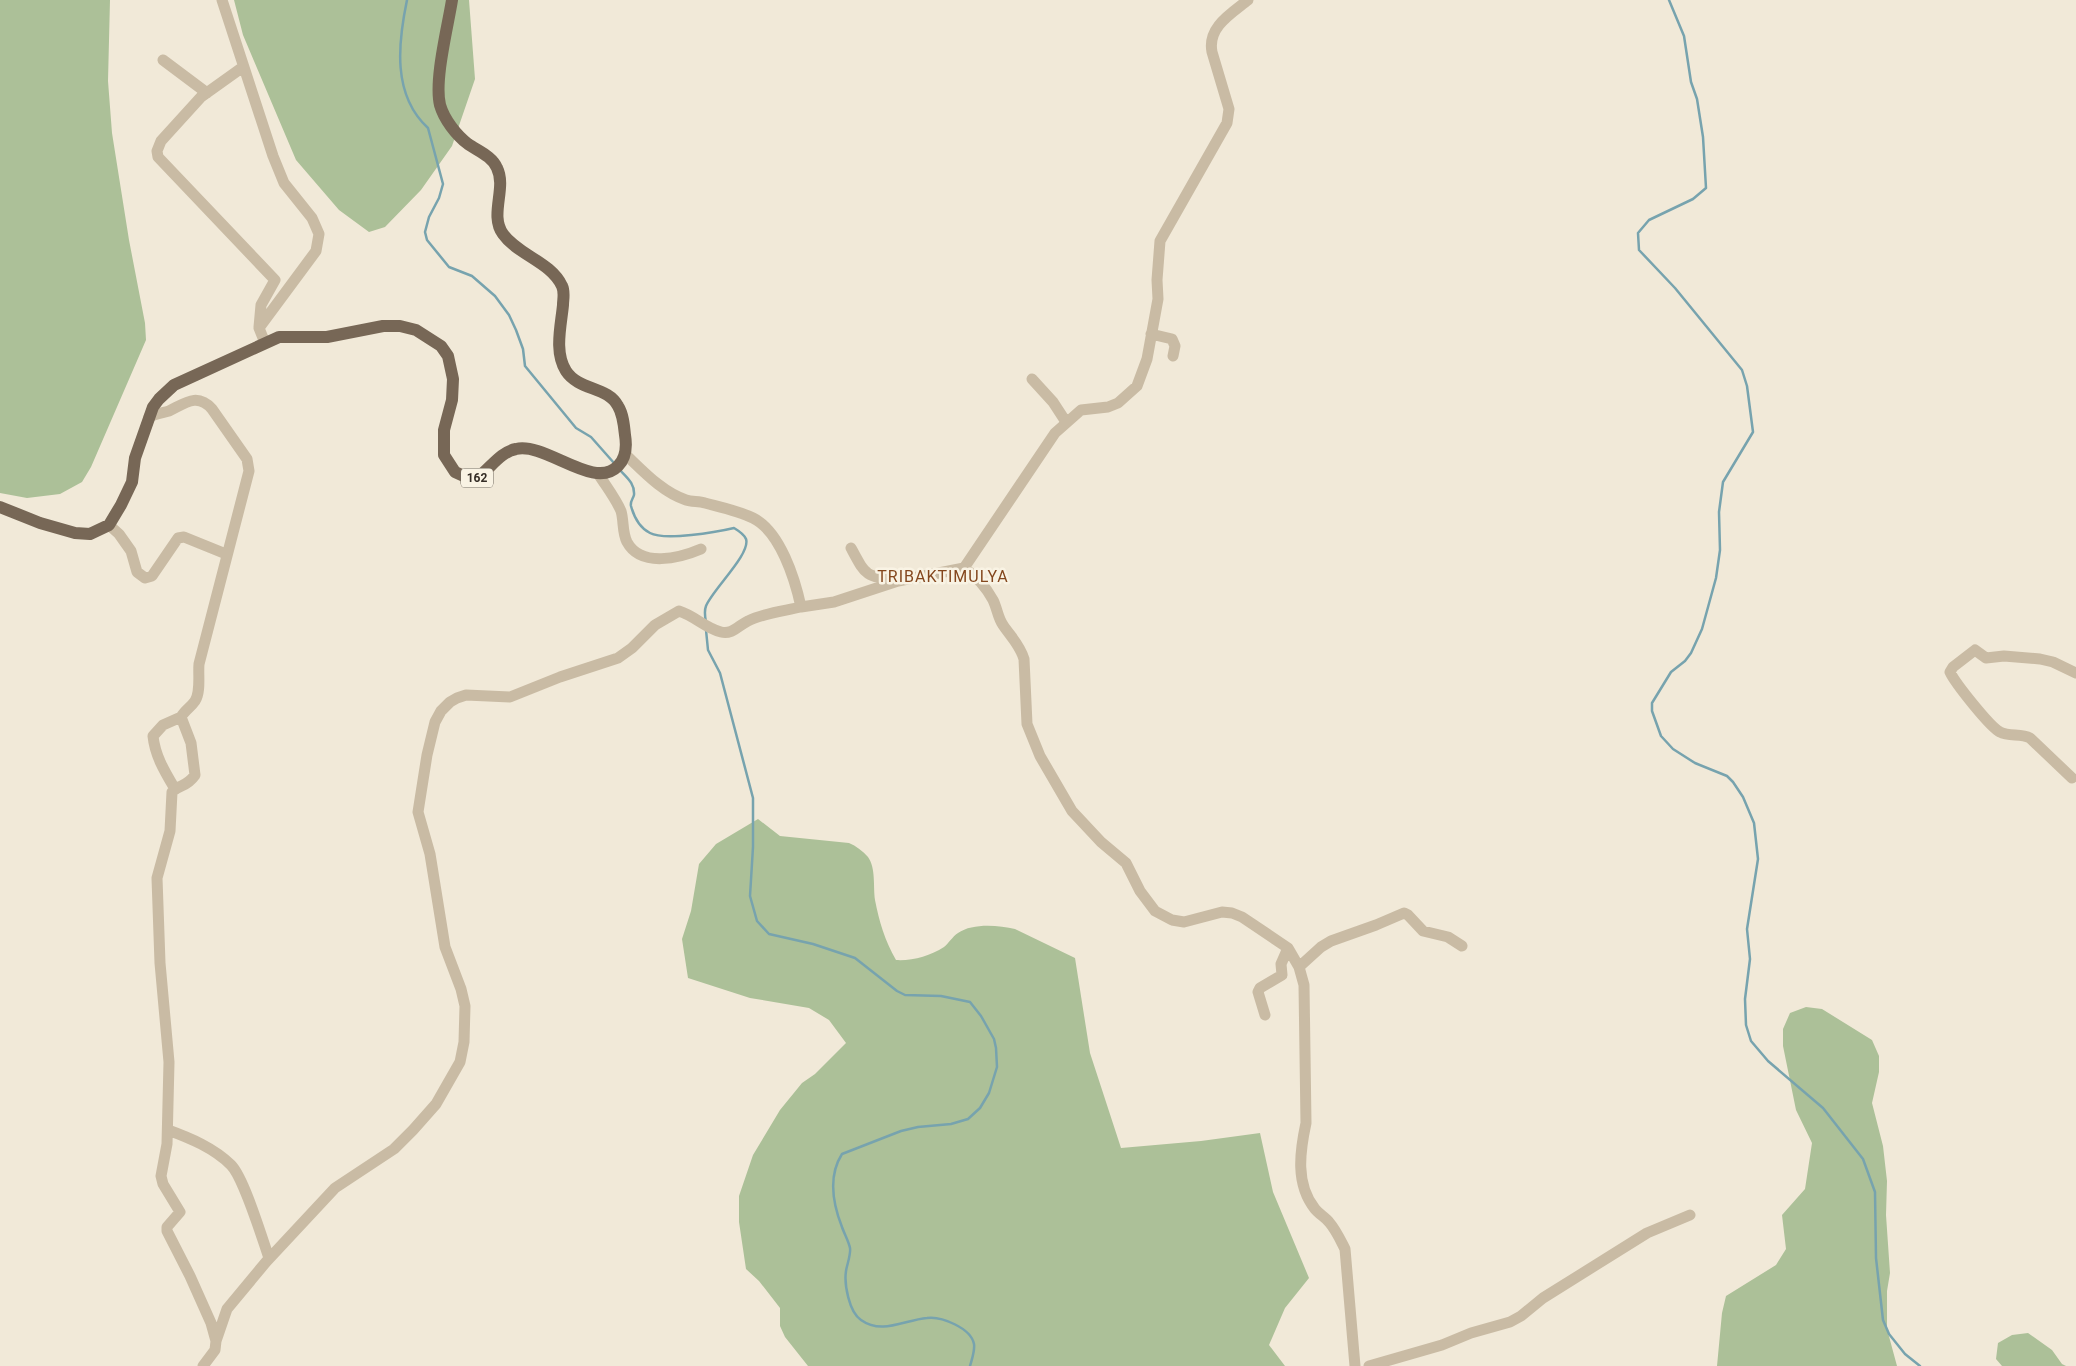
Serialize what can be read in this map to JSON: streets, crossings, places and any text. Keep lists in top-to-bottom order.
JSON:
{
  "streets": {
    "main road": ["162"]
  },
  "districts": ["TRIBAKTIMULYA"]
}
